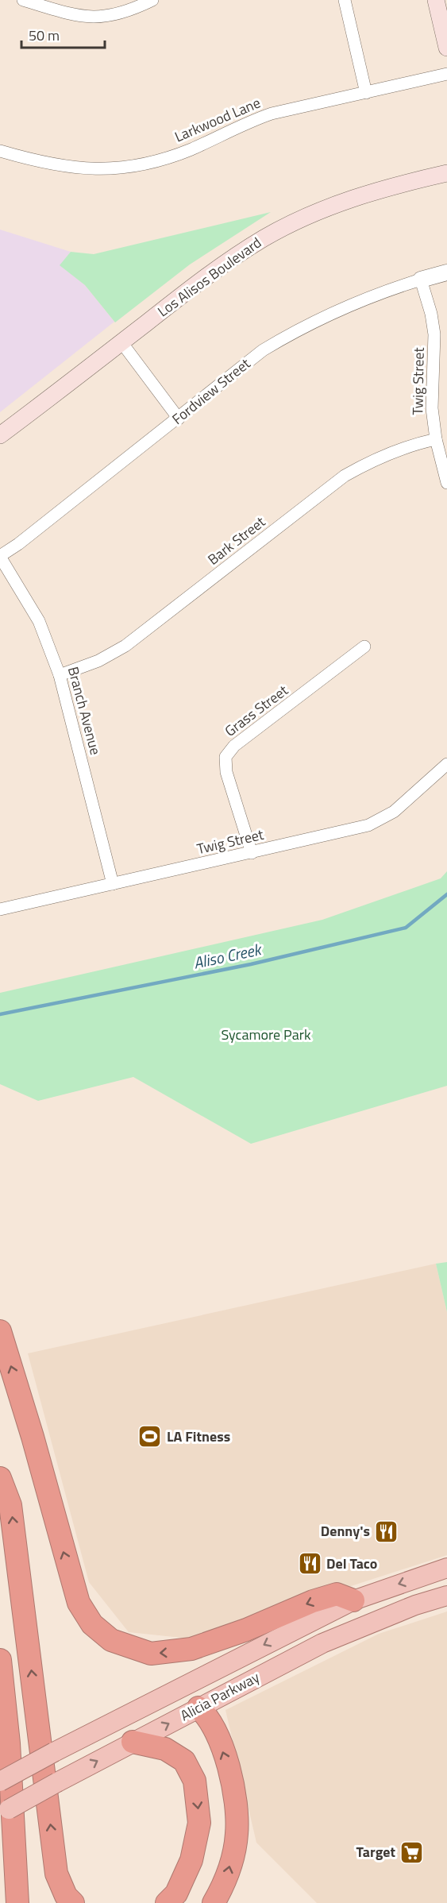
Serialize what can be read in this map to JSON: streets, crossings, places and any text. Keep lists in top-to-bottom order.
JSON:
{
  "streets": {
    "main road": ["Los Alisos Boulevard", "Alicia Parkway"],
    "street": [
      "Larkwood Lane",
      "Twig Street",
      "Fordview Street",
      "Bark Street",
      "Branch Avenue",
      "Grass Street"
    ]
  },
  "crossings": [
    ["Twig Street", "Fordview Street"],
    ["Twig Street", "Bark Street"],
    ["Twig Street", "Branch Avenue"],
    ["Twig Street", "Grass Street"],
    ["Fordview Street", "Branch Avenue"],
    ["Bark Street", "Branch Avenue"]
  ],
  "water": ["Aliso Creek"],
  "parks": ["Sycamore Park"],
  "places": {
    "sports": ["LA Fitness"],
    "restaurant": ["Denny's", "Del Taco"],
    "supermarket": ["Target"]
  },
  "scale_bar": "50 m"
}
